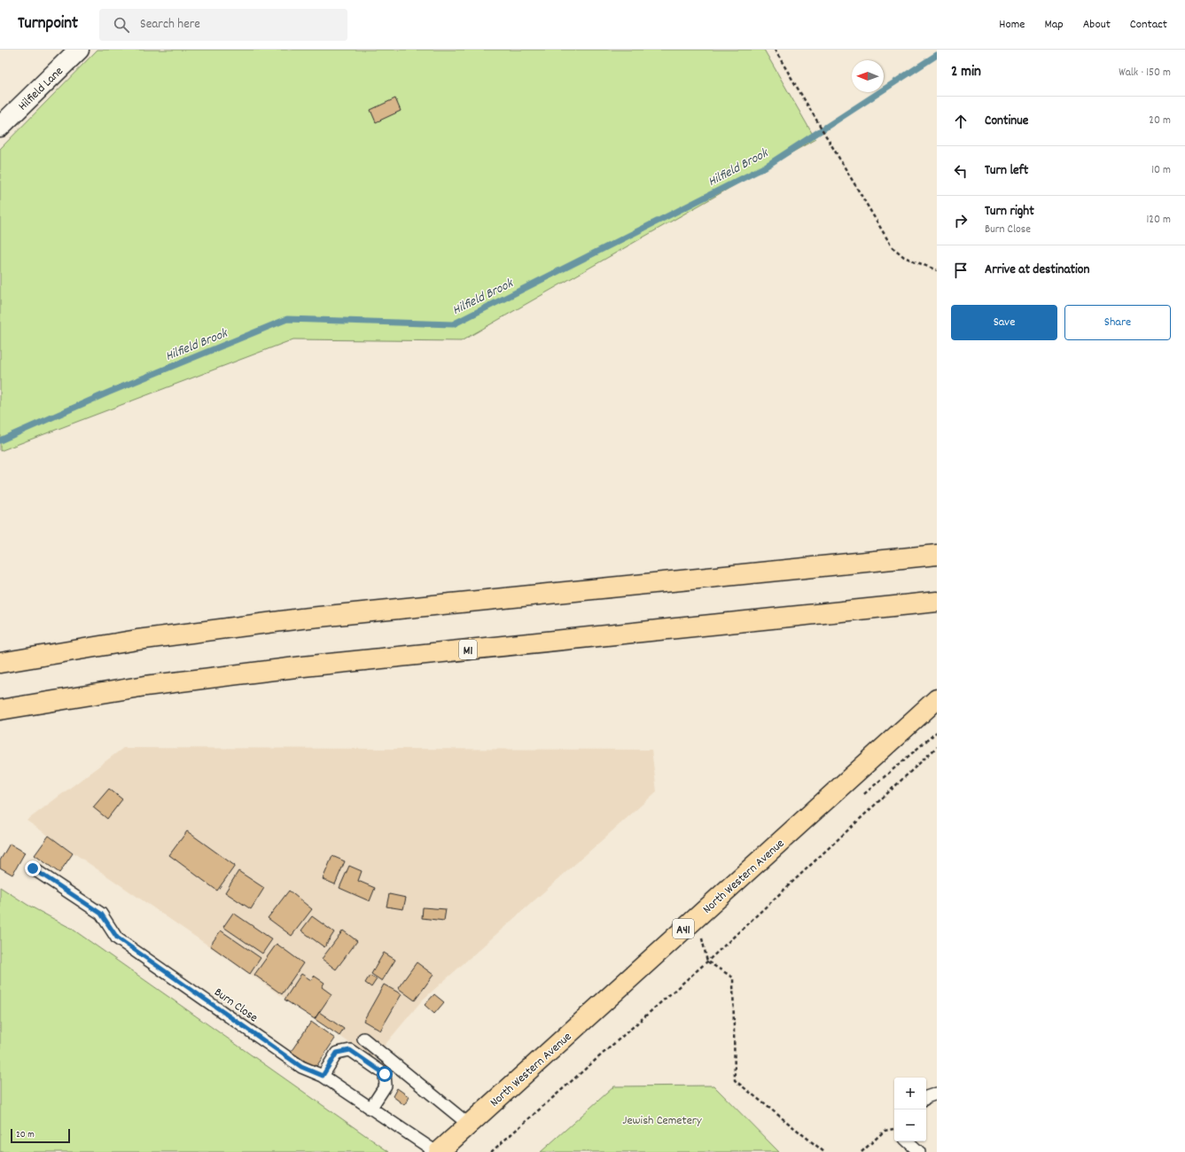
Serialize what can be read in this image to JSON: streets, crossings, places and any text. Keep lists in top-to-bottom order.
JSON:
{
  "streets": {
    "highway": ["M1", "North Western Avenue", "A41"],
    "street": ["Hilfield Lane"],
    "lane": ["Burn Close"]
  },
  "water": ["Hilfield Brook"],
  "parks": ["Jewish Cemetery"],
  "scale_bar": "20 m",
  "north": "left",
  "page": {
    "header": "Turnpoint",
    "search": "Search here",
    "nav": [
      "Home",
      "Map",
      "About",
      "Contact"
    ],
    "heading": ["2 min", "Walk · 150 m"],
    "list": [
      ["Continue", "20 m"],
      ["Turn left", "10 m"],
      ["Turn right", "Burn Close", "120 m"],
      "Arrive at destination"
    ],
    "buttons": ["Save", "Share"],
    "map_buttons": ["+", "−"],
    "scale": "20 m"
  }
}
